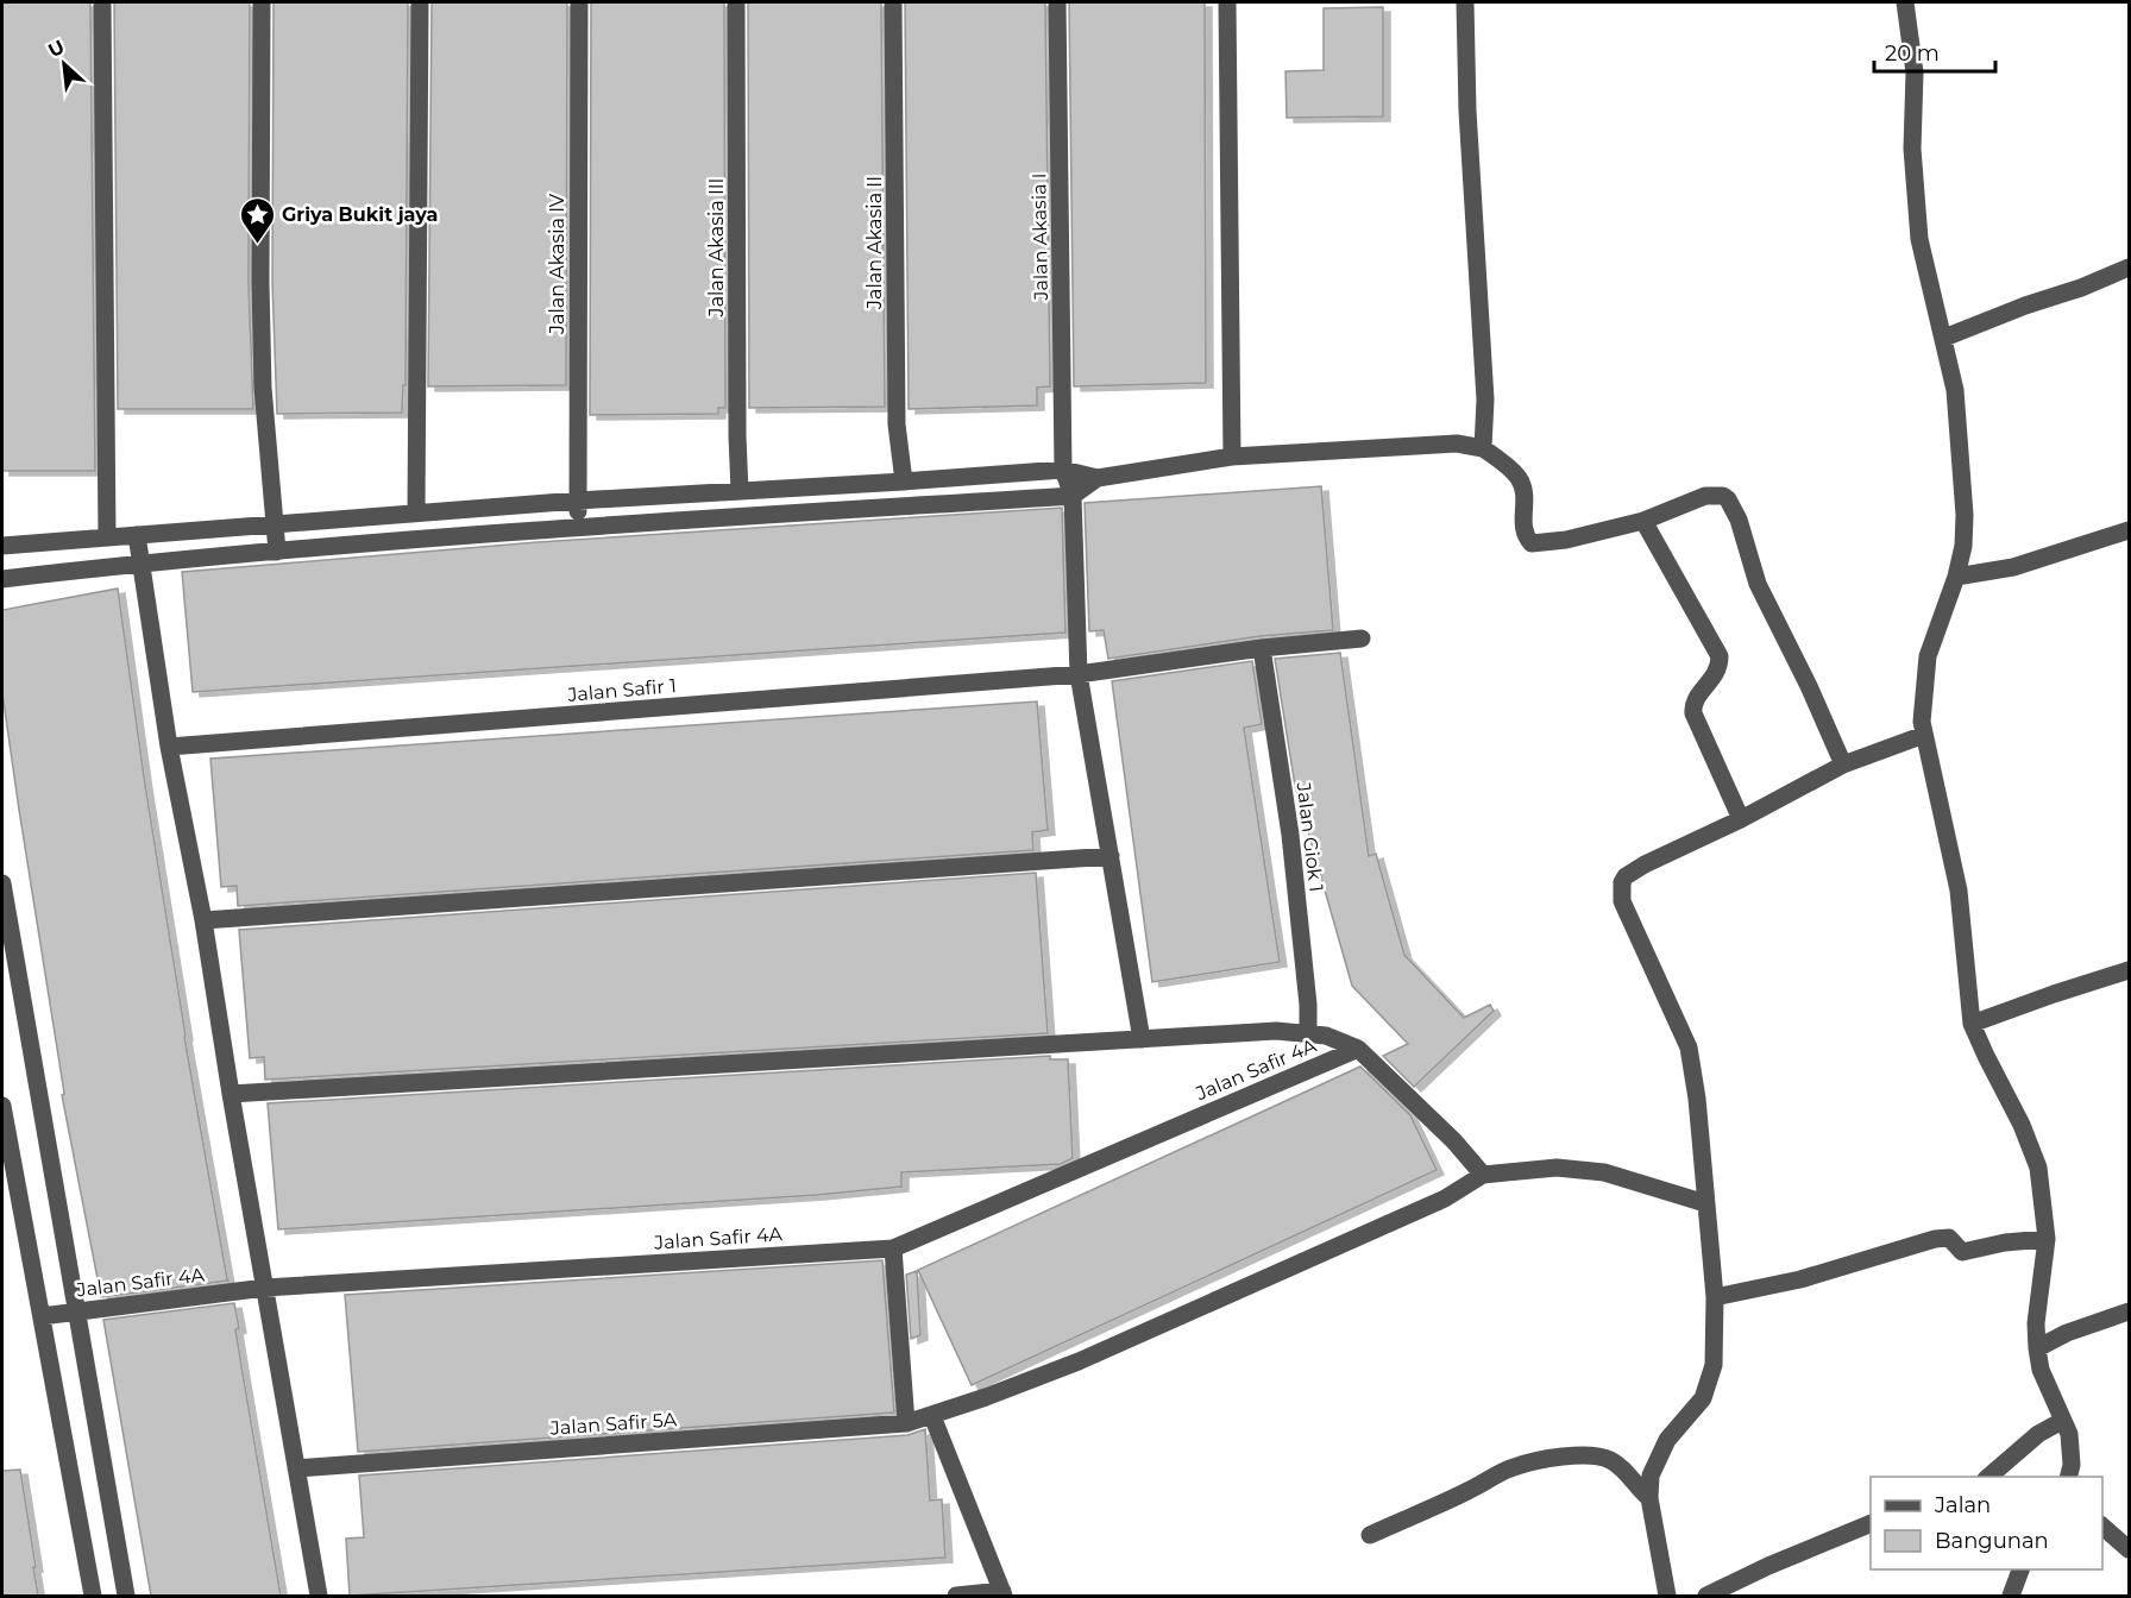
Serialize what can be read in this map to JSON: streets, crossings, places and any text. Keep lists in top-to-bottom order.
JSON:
{
  "streets": {
    "street": [
      "Jalan Akasia I",
      "Jalan Akasia II",
      "Jalan Akasia III",
      "Jalan Akasia IV",
      "Jalan Safir 1",
      "Jalan Giok 1",
      "Jalan Safir 4A",
      "Jalan Safir 5A"
    ]
  },
  "crossings": [
    ["Jalan Akasia I", "Jalan Safir 1"]
  ],
  "places": {
    "place": ["Griya Bukit jaya"]
  },
  "legend": ["Jalan", "Bangunan"],
  "scale_bar": "20 m",
  "north": "top left"
}
